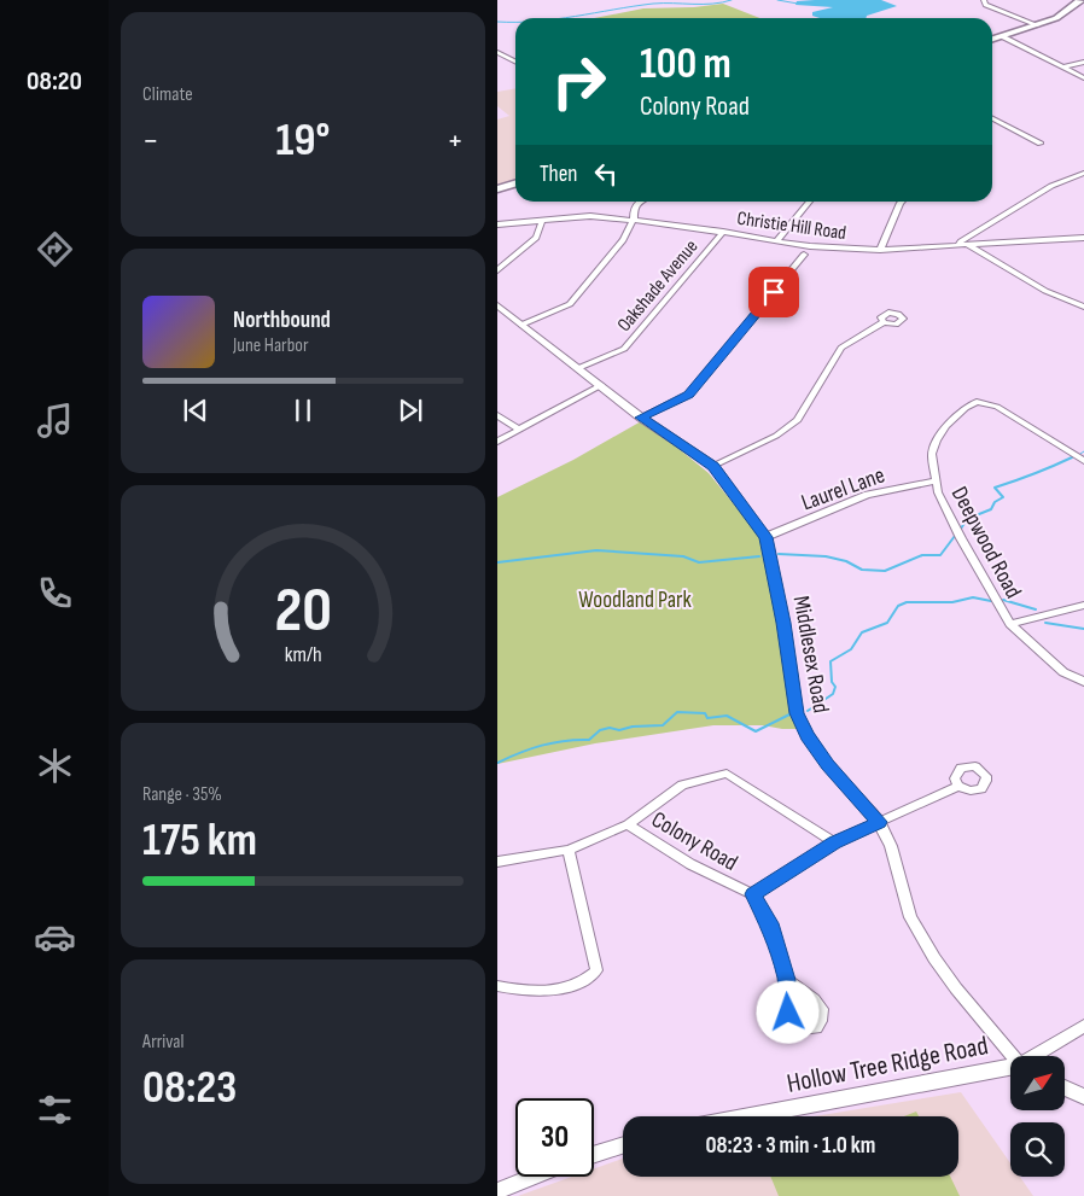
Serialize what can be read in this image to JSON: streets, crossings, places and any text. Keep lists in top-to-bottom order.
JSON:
{
  "streets": {
    "main road": ["Hollow Tree Ridge Road"],
    "street": [
      "Christie Hill Road",
      "Oakshade Avenue",
      "Laurel Lane",
      "Deepwood Road",
      "Middlesex Road",
      "Colony Road"
    ]
  },
  "crossings": [
    ["Christie Hill Road", "Oakshade Avenue"],
    ["Oakshade Avenue", "Middlesex Road"],
    ["Laurel Lane", "Deepwood Road"],
    ["Laurel Lane", "Middlesex Road"],
    ["Middlesex Road", "Colony Road"]
  ],
  "parks": ["Woodland Park"],
  "north": "top right",
  "page": {
    "tabs": "08:20",
    "tile": [
      "Climate",
      ["Range · 35%", "175 km"],
      ["Arrival", "08:23"]
    ],
    "turn": ["100 m", "Colony Road"],
    "heat": ["−", "19°", "+"],
    "then": "Then",
    "song": ["Northbound", "June Harbor"],
    "limit": "30",
    "trip": "08:23 · 3 min · 1.0 km",
    "gauge": ["20", "km/h"]
  }
}
